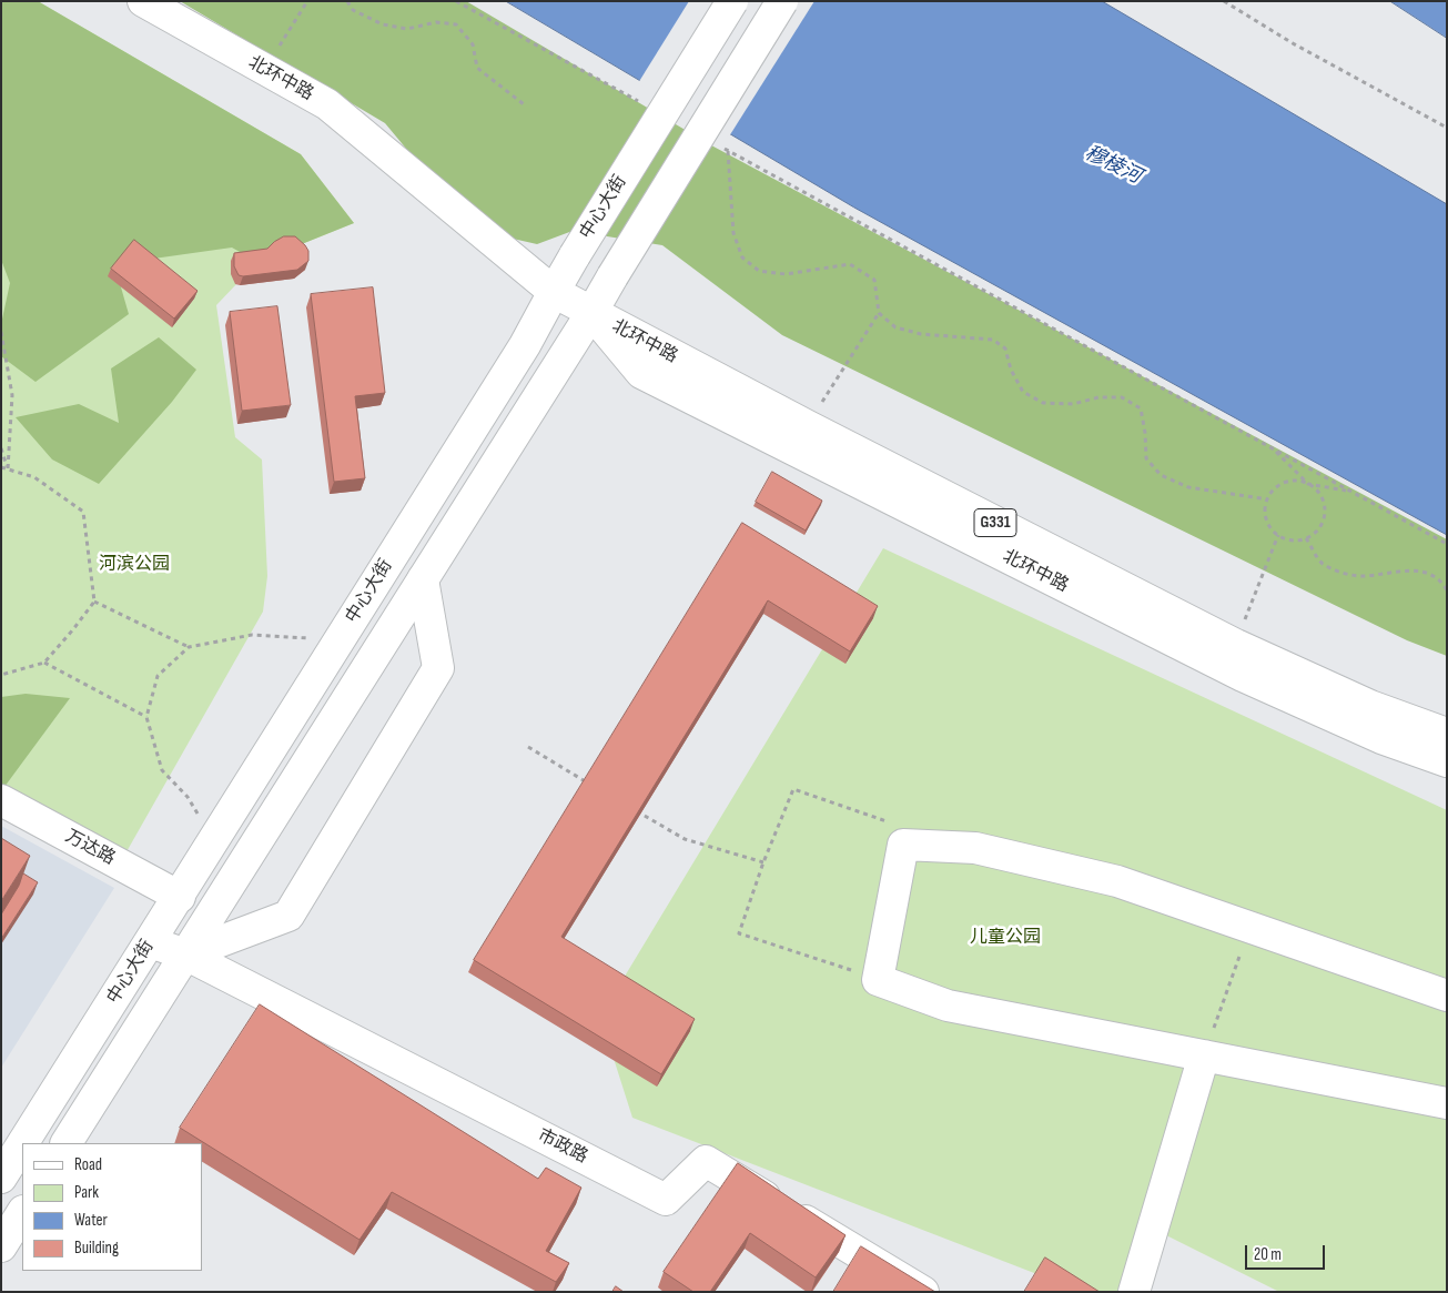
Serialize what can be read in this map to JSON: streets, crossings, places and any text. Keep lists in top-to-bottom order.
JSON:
{
  "streets": {
    "main road": [
      "北环中路",
      "中心大街",
      "G331",
      "万达路",
      "市政路"
    ]
  },
  "crossings": [
    ["北环中路", "中心大街"],
    ["中心大街", "万达路"],
    ["中心大街", "市政路"]
  ],
  "water": ["穆棱河"],
  "parks": ["河滨公园", "儿童公园"],
  "legend": [
    "Road",
    "Park",
    "Water",
    "Building"
  ],
  "scale_bar": "20 m"
}
